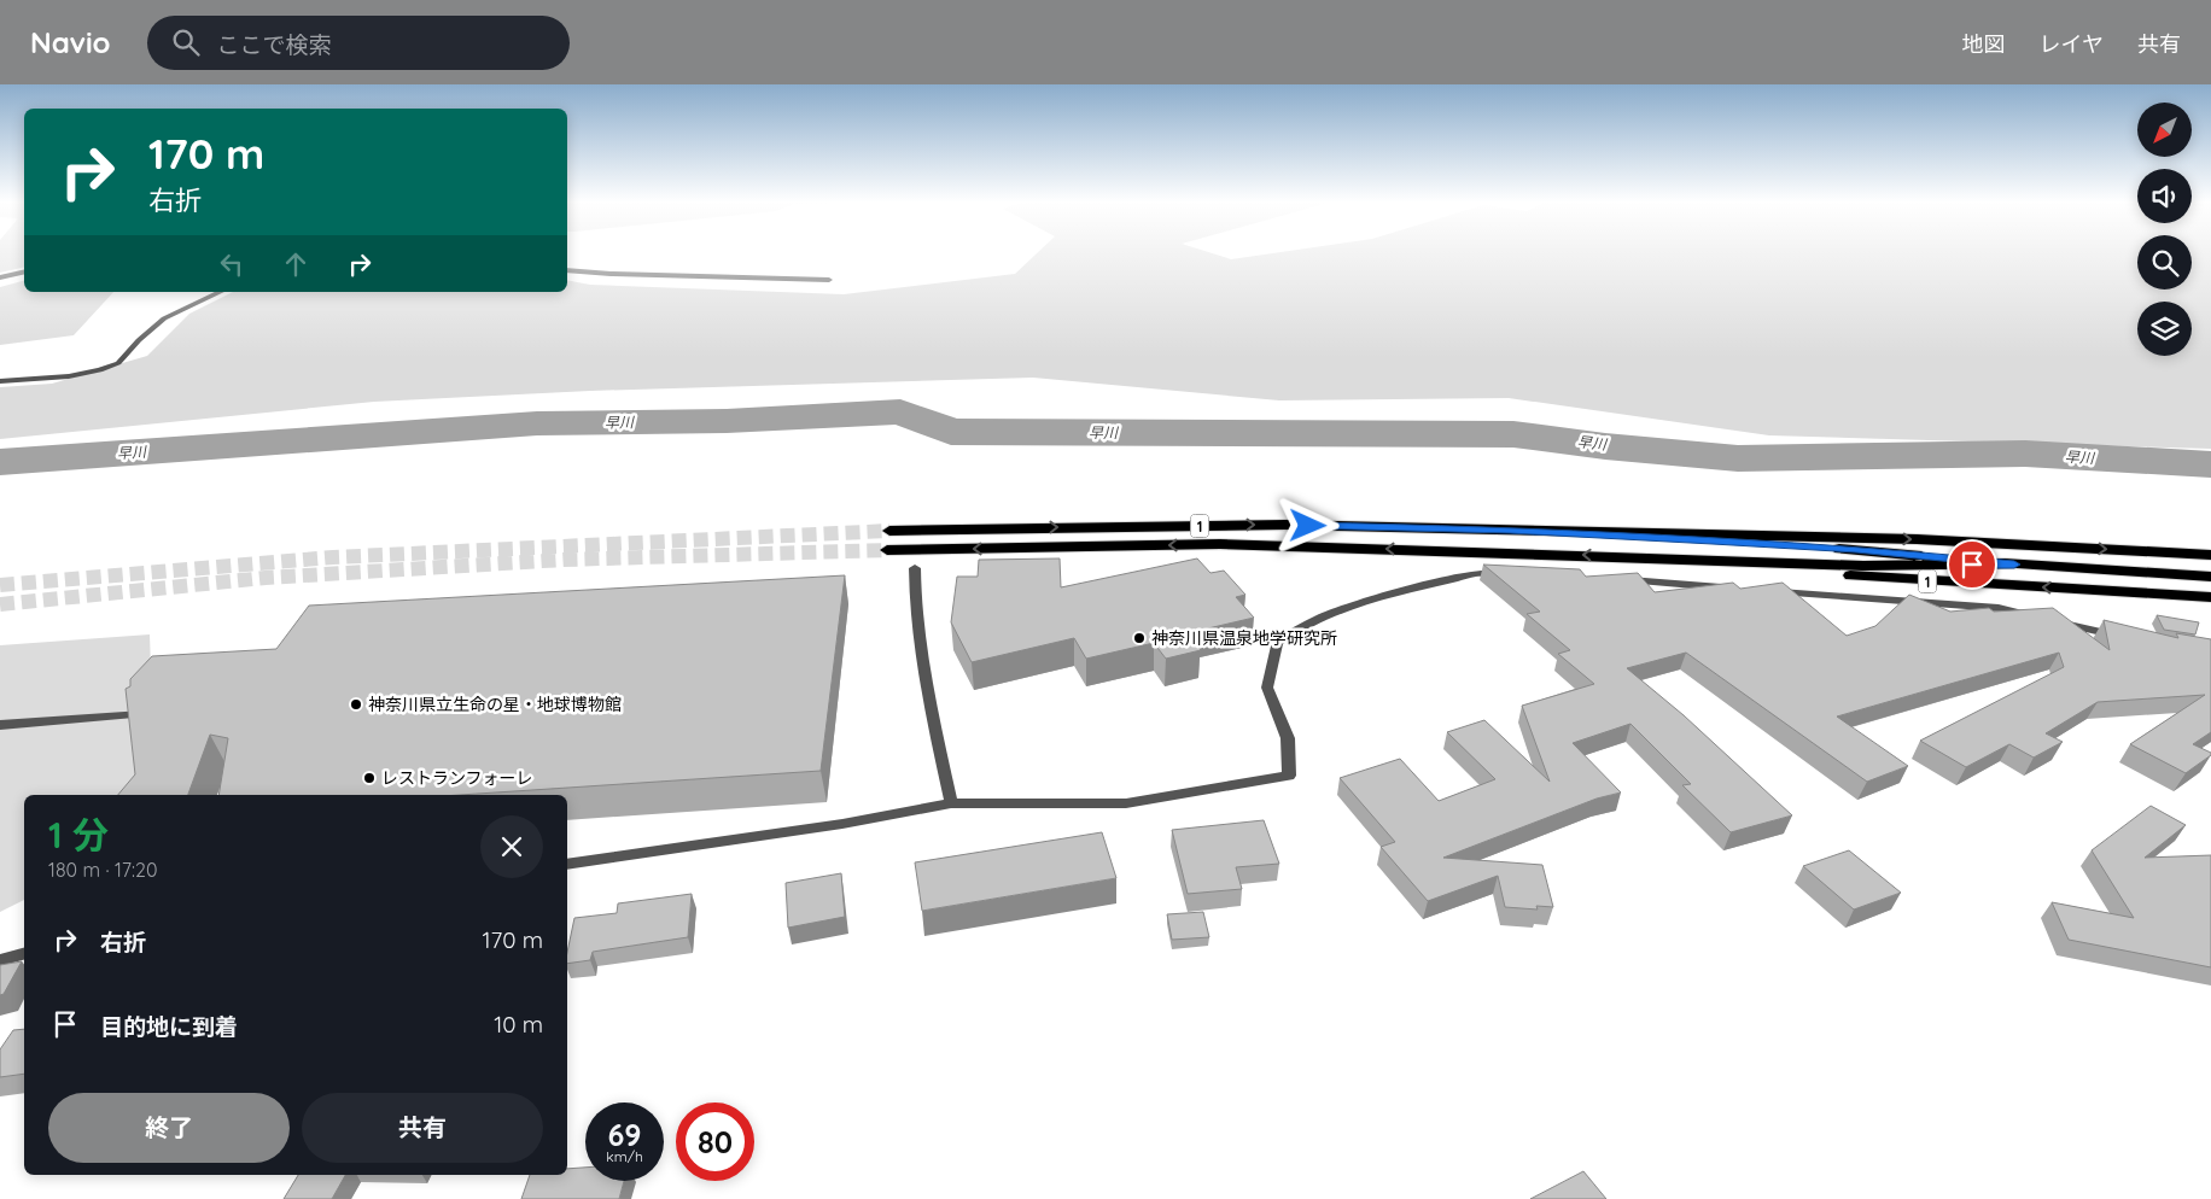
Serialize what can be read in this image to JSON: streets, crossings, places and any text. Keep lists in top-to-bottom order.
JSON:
{
  "streets": {
    "highway": ["1"]
  },
  "water": ["早川"],
  "places": ["神奈川県温泉地学研究所", "神奈川県立生命の星・地球博物館", "レストランフォーレ"],
  "north": "bottom left",
  "page": {
    "header": "Navio",
    "search": "ここで検索",
    "nav": ["地図", "レイヤ", "共有"],
    "turn": ["170 m", "右折"],
    "heading": ["1 分", "180 m · 17:20"],
    "list": [
      {
        "name": "右折",
        "value": "170 m"
      },
      {
        "name": "目的地に到着",
        "value": "10 m"
      }
    ],
    "buttons": ["終了", "共有"],
    "speed": "69 km/h",
    "limit": "80"
  }
}
